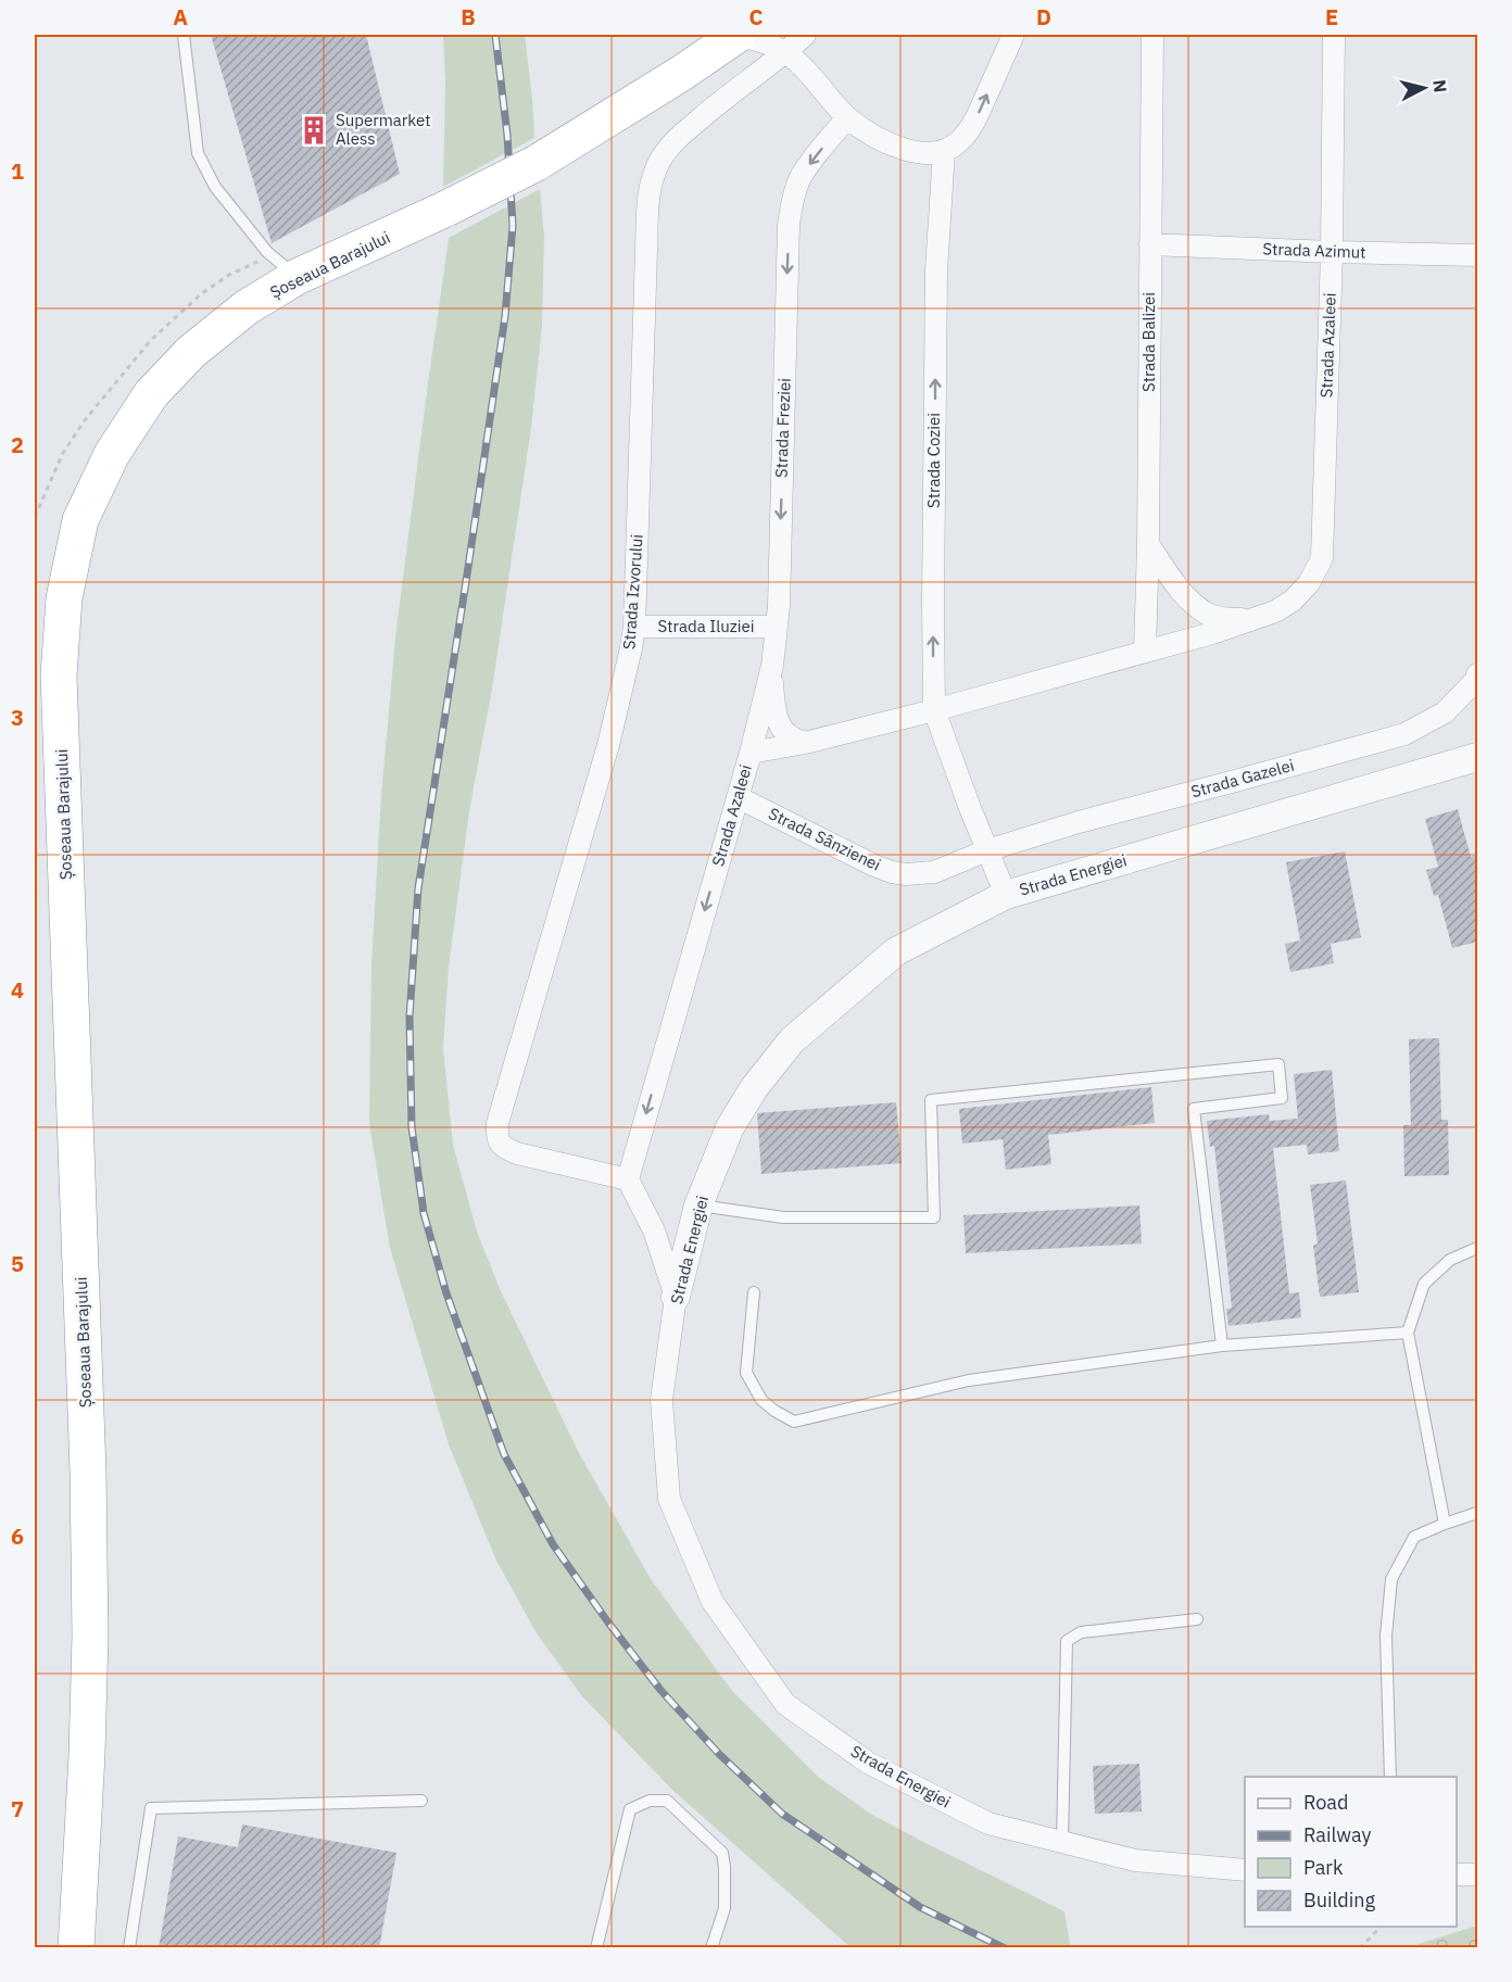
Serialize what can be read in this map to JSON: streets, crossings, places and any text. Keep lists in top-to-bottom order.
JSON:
{
  "streets": {
    "highway": ["Șoseaua Barajului"],
    "street": [
      "Strada Azimut",
      "Strada Balizei",
      "Strada Azaleei",
      "Strada Freziei",
      "Strada Coziei",
      "Strada Izvorului",
      "Strada Iluziei",
      "Strada Gazelei",
      "Strada Sânzienei",
      "Strada Energiei"
    ]
  },
  "crossings": [
    ["Strada Azimut", "Strada Balizei"],
    ["Strada Azimut", "Strada Azaleei"],
    ["Strada Balizei", "Strada Azaleei"],
    ["Strada Azaleei", "Strada Freziei"],
    ["Strada Azaleei", "Strada Coziei"],
    ["Strada Azaleei", "Strada Izvorului"],
    ["Strada Azaleei", "Strada Sânzienei"],
    ["Strada Freziei", "Strada Iluziei"],
    ["Strada Coziei", "Strada Gazelei"],
    ["Strada Coziei", "Strada Sânzienei"],
    ["Strada Coziei", "Strada Energiei"],
    ["Strada Izvorului", "Strada Iluziei"],
    ["Strada Gazelei", "Strada Sânzienei"]
  ],
  "one_way": ["Strada Freziei", "Strada Coziei"],
  "places": {
    "building": ["Supermarket Aless"]
  },
  "legend": [
    "Road",
    "Railway",
    "Park",
    "Building"
  ],
  "north": "right",
  "grid": {
    "columns": [
      "A",
      "B",
      "C",
      "D",
      "E"
    ],
    "rows": [
      "1",
      "2",
      "3",
      "4",
      "5",
      "6",
      "7"
    ]
  }
}
